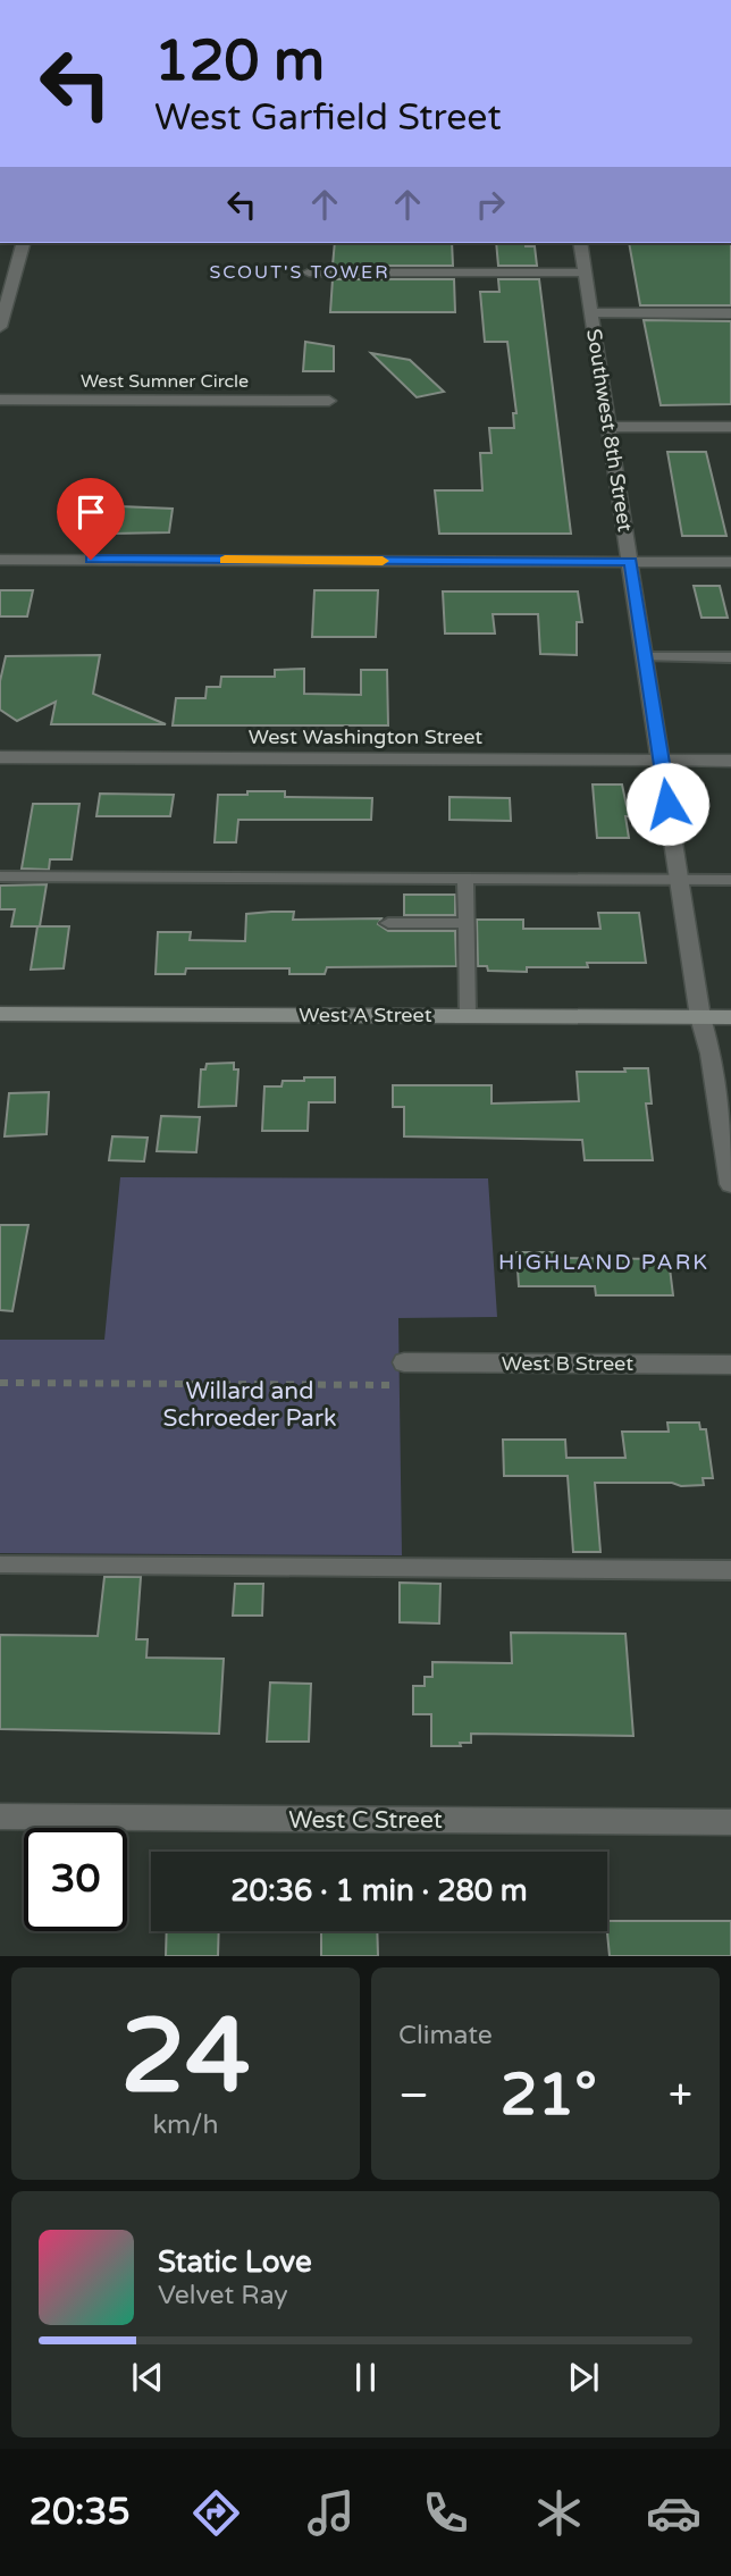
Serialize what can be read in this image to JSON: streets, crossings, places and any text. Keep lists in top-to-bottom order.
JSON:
{
  "streets": {
    "main road": ["West A Street"],
    "street": [
      "West Sumner Circle",
      "Southwest 8th Street",
      "West Washington Street",
      "West B Street",
      "West C Street"
    ]
  },
  "crossings": [
    ["Southwest 8th Street", "West Washington Street"],
    ["Southwest 8th Street", "West A Street"]
  ],
  "districts": ["SCOUT'S TOWER", "HIGHLAND PARK"],
  "parks": ["Willard and Schroeder Park"],
  "page": {
    "turn": ["120 m", "West Garfield Street"],
    "limit": "30",
    "trip": "20:36 · 1 min · 280 m",
    "tile": [
      ["24", "km/h"],
      "Climate"
    ],
    "heat": ["−", "21°", "+"],
    "song": ["Static Love", "Velvet Ray"],
    "tabs": "20:35"
  }
}
